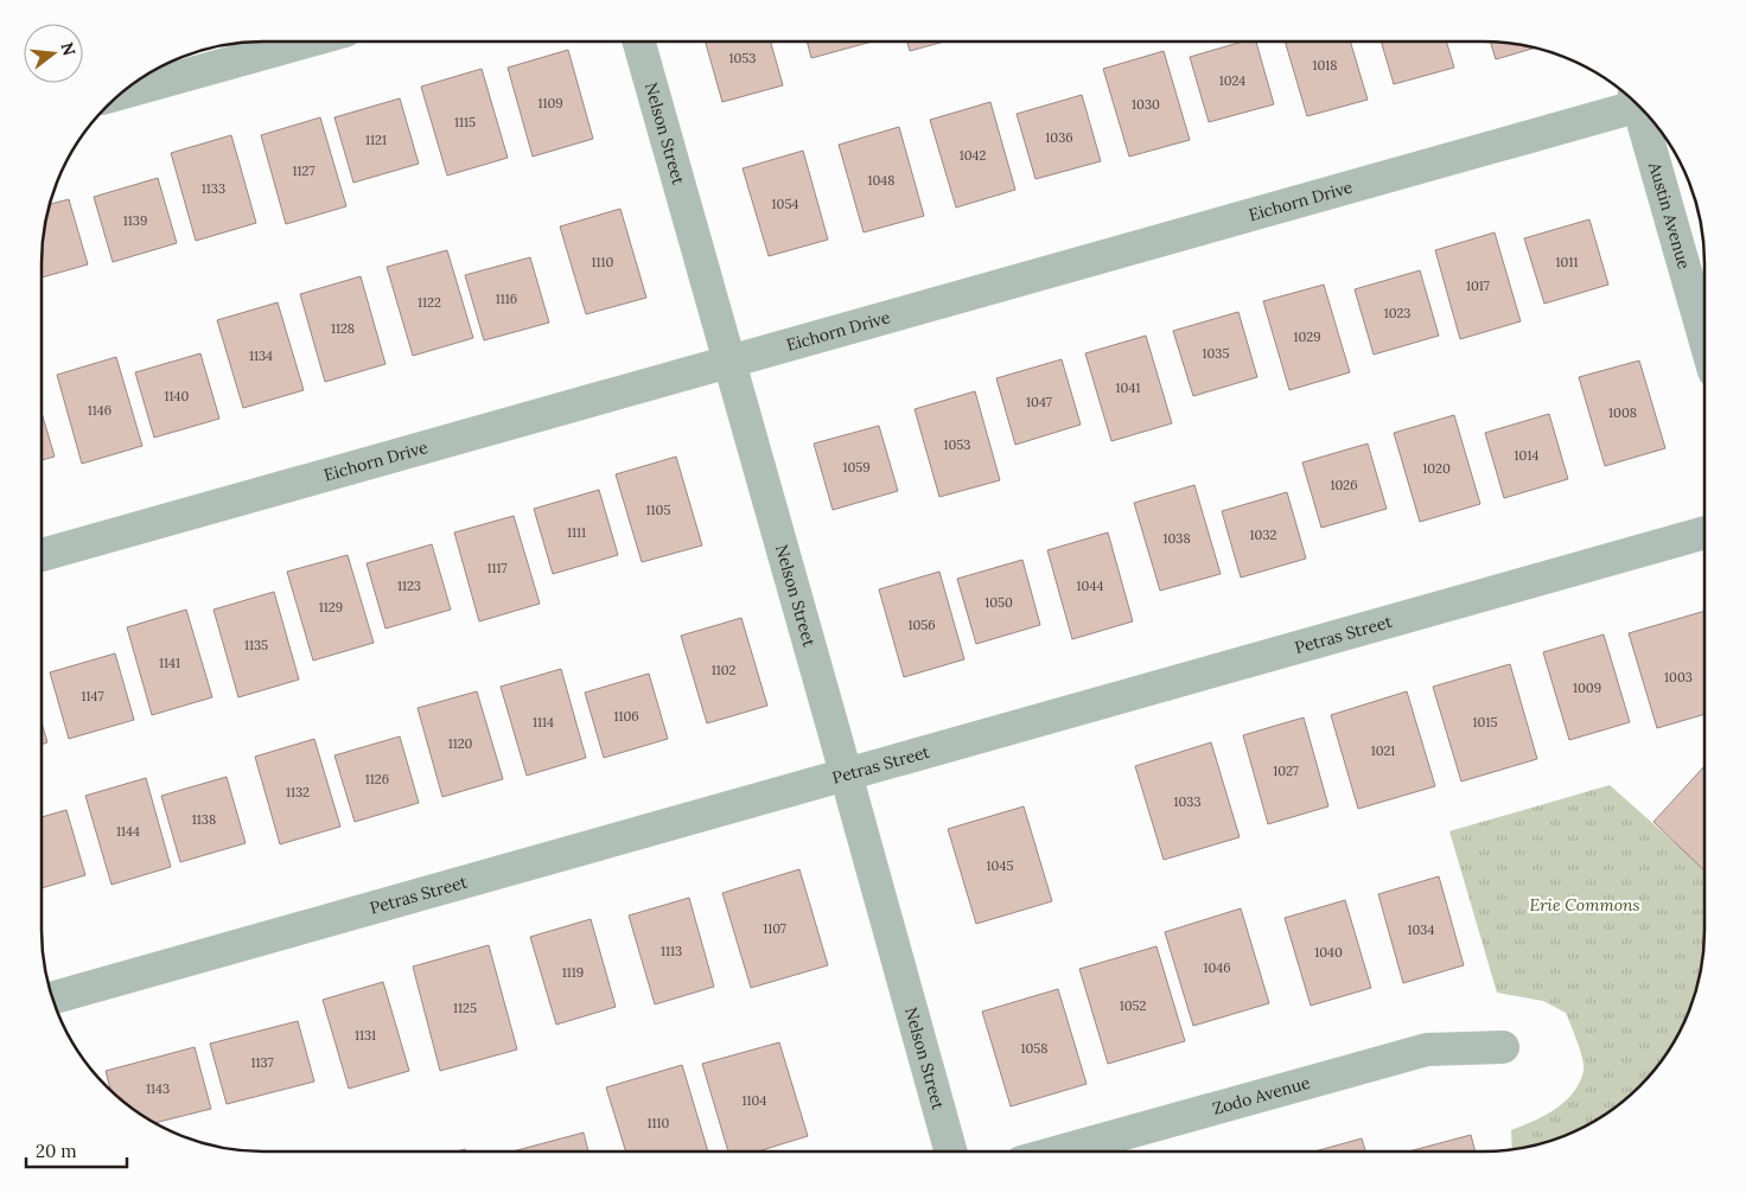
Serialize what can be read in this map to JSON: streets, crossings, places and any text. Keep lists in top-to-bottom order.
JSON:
{
  "streets": {
    "street": [
      "Nelson Street",
      "Eichorn Drive",
      "Austin Avenue",
      "Petras Street",
      "Zodo Avenue"
    ]
  },
  "crossings": [
    ["Nelson Street", "Eichorn Drive"],
    ["Nelson Street", "Petras Street"]
  ],
  "parks": ["Erie Commons"],
  "house_numbers": [
    "1053",
    "1018",
    "1024",
    "1109",
    "1030",
    "1115",
    "1036",
    "1121",
    "1042",
    "1127",
    "1048",
    "1133",
    "1054",
    "1139",
    "1110",
    "1011",
    "1017",
    "1116",
    "1122",
    "1023",
    "1128",
    "1029",
    "1035",
    "1134",
    "1041",
    "1140",
    "1047",
    "1146",
    "1008",
    "1053",
    "1014",
    "1059",
    "1020",
    "1026",
    "1105",
    "1111",
    "1032",
    "1038",
    "1117",
    "1123",
    "1044",
    "1050",
    "1129",
    "1056",
    "1135",
    "1141",
    "1102",
    "1003",
    "1009",
    "1147",
    "1106",
    "1114",
    "1015",
    "1120",
    "1021",
    "1027",
    "1126",
    "1132",
    "1033",
    "1138",
    "1144",
    "1045",
    "1107",
    "1034",
    "1113",
    "1040",
    "1046",
    "1119",
    "1052",
    "1125",
    "1131",
    "1058",
    "1137",
    "1143",
    "1104",
    "1110"
  ],
  "scale_bar": "20 m",
  "north": "right"
}
